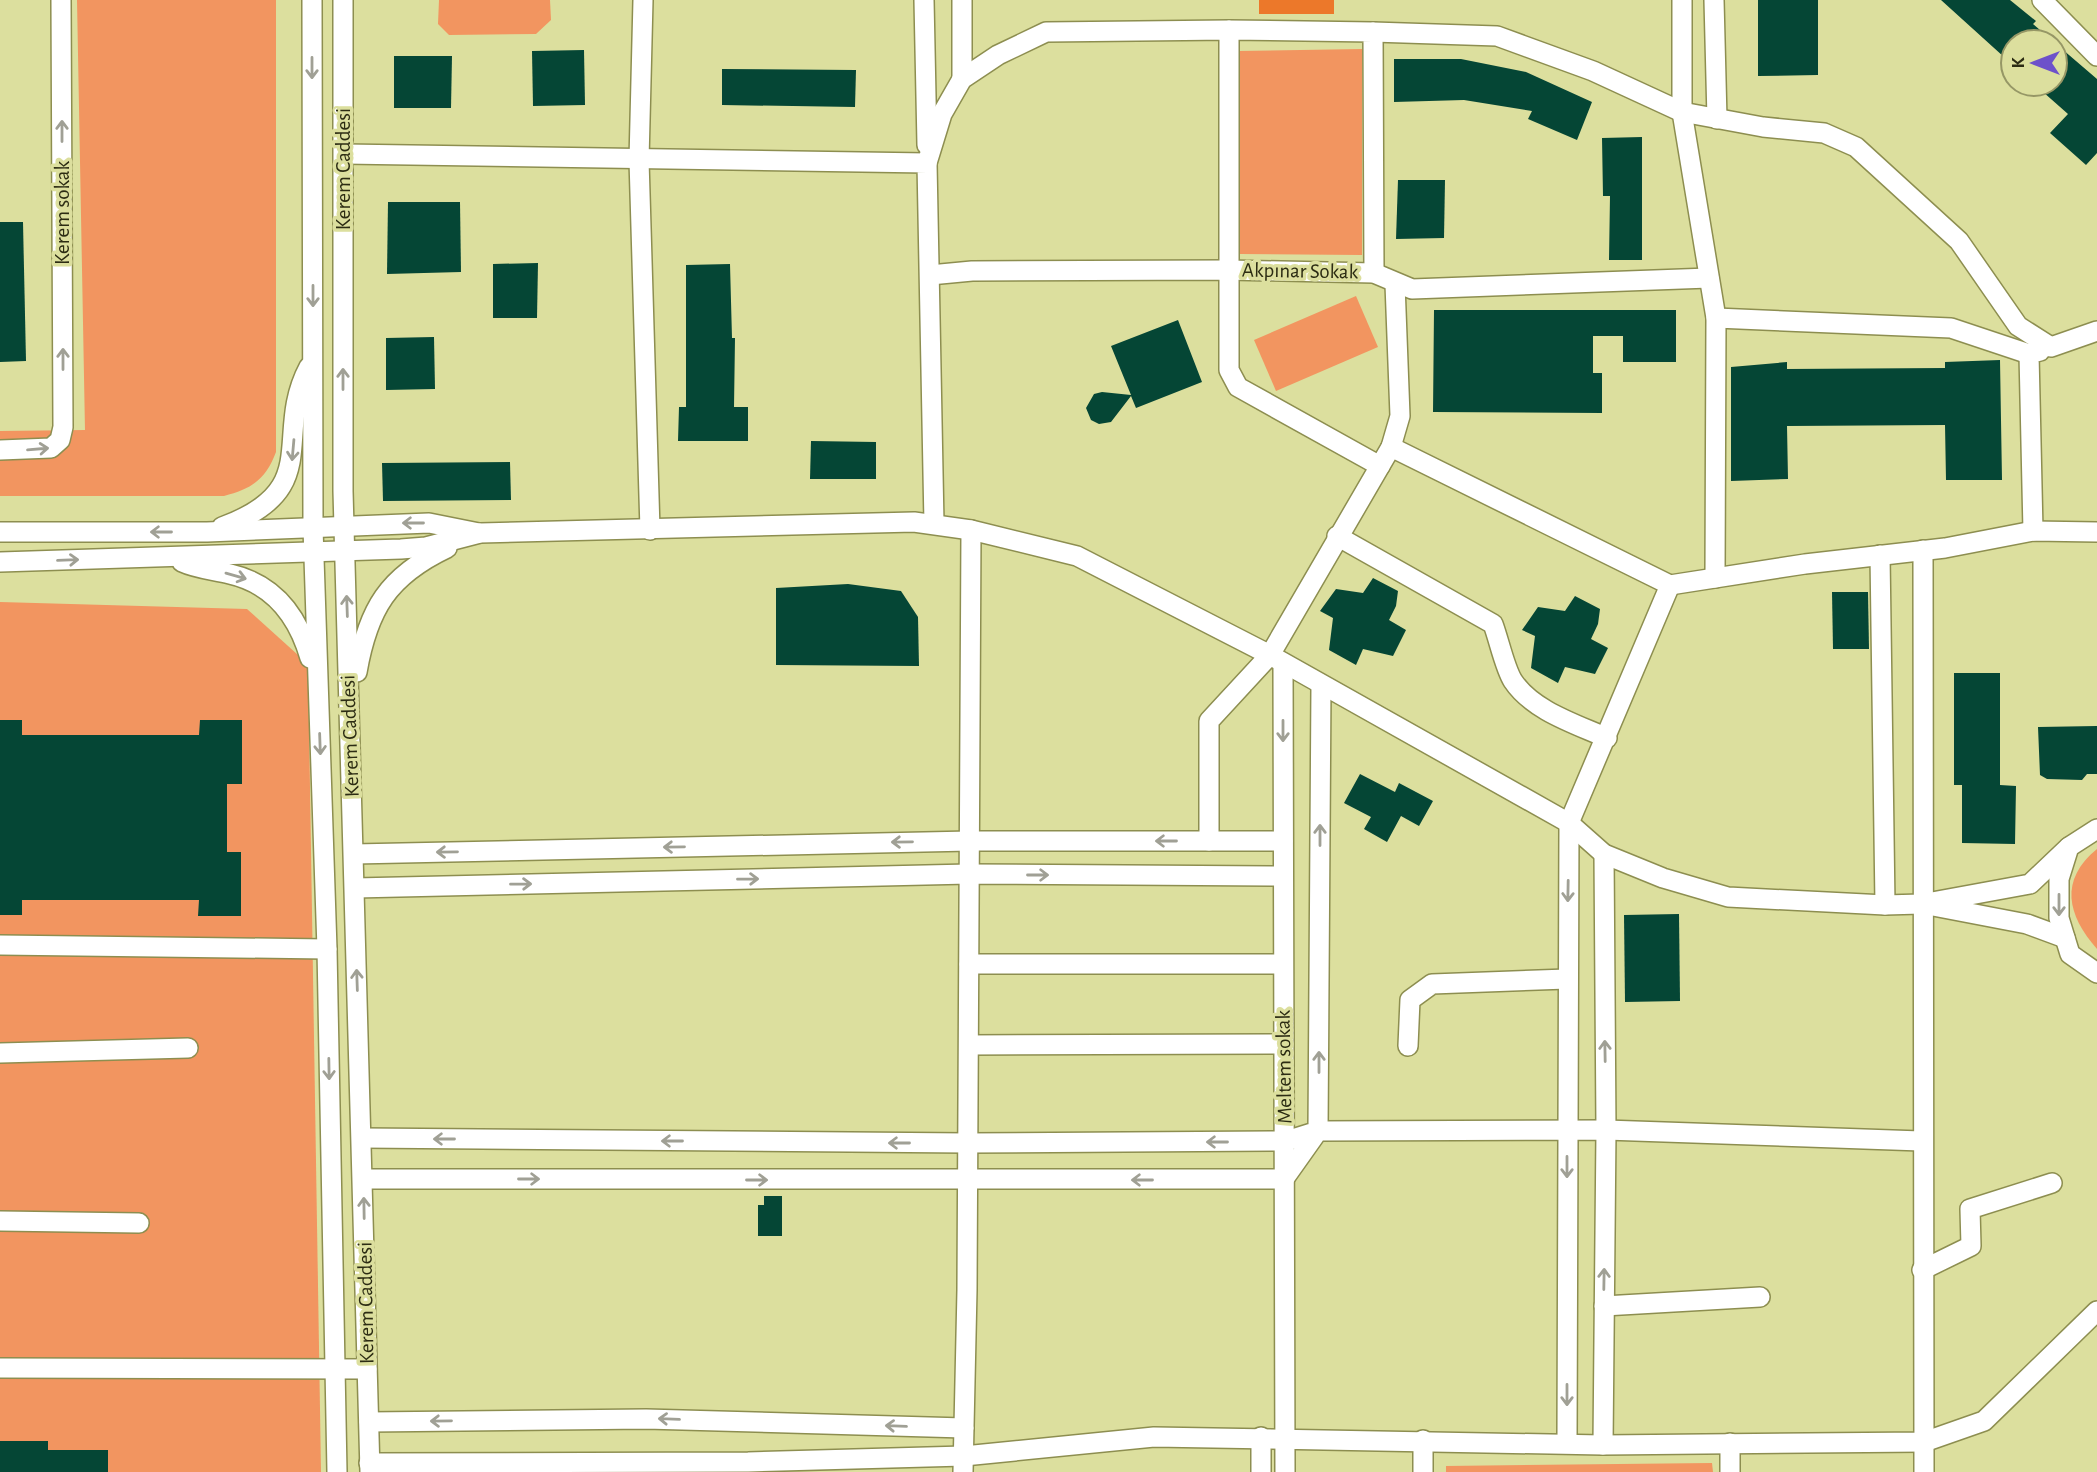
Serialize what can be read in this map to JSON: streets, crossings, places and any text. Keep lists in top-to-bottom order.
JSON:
{
  "streets": {
    "street": [
      "Kerem Caddesi",
      "Kerem sokak",
      "Akpınar Sokak",
      "Meltem sokak"
    ]
  },
  "one_way": ["Kerem sokak"],
  "north": "left"
}
